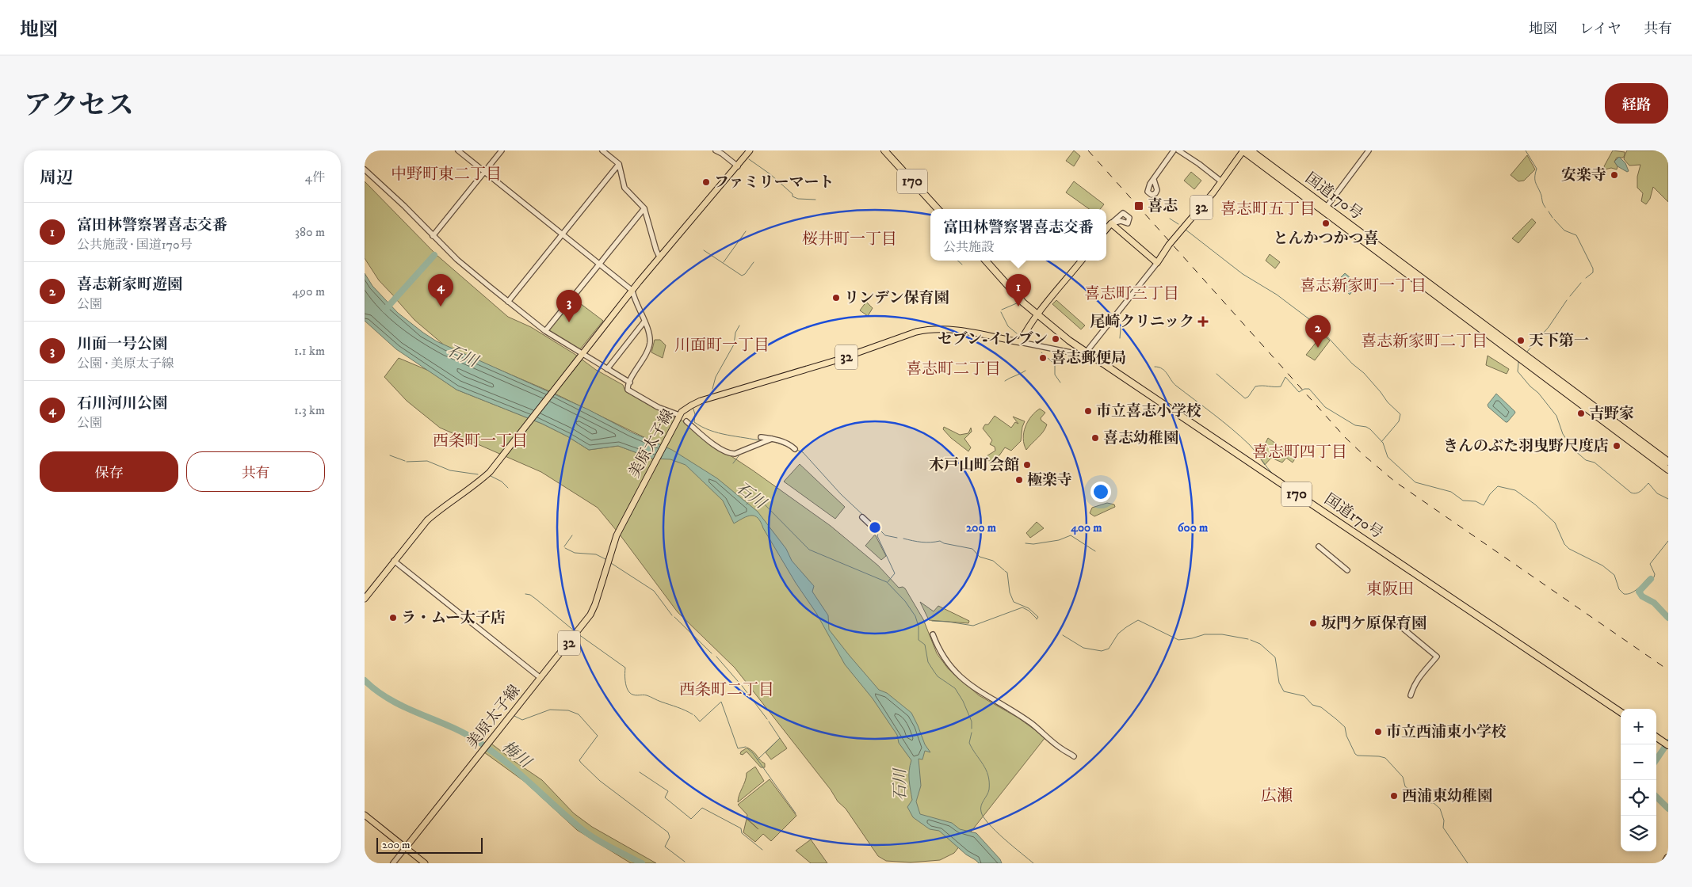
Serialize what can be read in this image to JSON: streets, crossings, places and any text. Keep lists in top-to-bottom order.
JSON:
{
  "streets": {
    "highway": ["170", "国道170号"],
    "main road": ["32", "美原太子線"]
  },
  "crossings": [
    ["国道170号", "32"]
  ],
  "districts": [
    "中野町東二丁目",
    "喜志町五丁目",
    "桜井町一丁目",
    "喜志新家町一丁目",
    "喜志町三丁目",
    "喜志新家町二丁目",
    "川面町一丁目",
    "喜志町二丁目",
    "西条町一丁目",
    "喜志町四丁目",
    "東阪田",
    "西条町二丁目",
    "広瀬"
  ],
  "water": ["石川", "梅川"],
  "places": {
    "other": [
      "安楽寺",
      "ファミリーマート",
      "とんかつかつ喜",
      "リンデン保育園",
      "セブン-イレブン",
      "天下第一",
      "喜志郵便局",
      "市立喜志小学校",
      "吉野家",
      "喜志幼稚園",
      "きんのぶた羽曳野尺度店",
      "木戸山町会館",
      "極楽寺",
      "ラ・ムー太子店",
      "坂門ケ原保育園",
      "市立西浦東小学校",
      "西浦東幼稚園"
    ],
    "transit": ["喜志"],
    "health": ["尾崎クリニック"]
  },
  "scale_bar": "200 m",
  "page": {
    "header": "地図",
    "nav": ["地図", "レイヤ", "共有"],
    "title": "アクセス",
    "buttons": [
      "経路",
      ["保存", "共有"]
    ],
    "heading": ["周辺", "4件"],
    "list": [
      {
        "mark": "1",
        "name": "富田林警察署喜志交番",
        "note": "公共施設 · 国道170号",
        "value": "380 m"
      },
      {
        "mark": "2",
        "name": "喜志新家町遊園",
        "note": "公園",
        "value": "490 m"
      },
      {
        "mark": "3",
        "name": "川面一号公園",
        "note": "公園 · 美原太子線",
        "value": "1.1 km"
      },
      {
        "mark": "4",
        "name": "石川河川公園",
        "note": "公園",
        "value": "1.3 km"
      }
    ],
    "popup": ["富田林警察署喜志交番", "公共施設"],
    "pins": [
      "1",
      "4",
      "3",
      "2"
    ],
    "map_buttons": ["+", "−"],
    "scale": "200 m"
  },
  "rings": ["200 m", "400 m", "600 m"]
}
